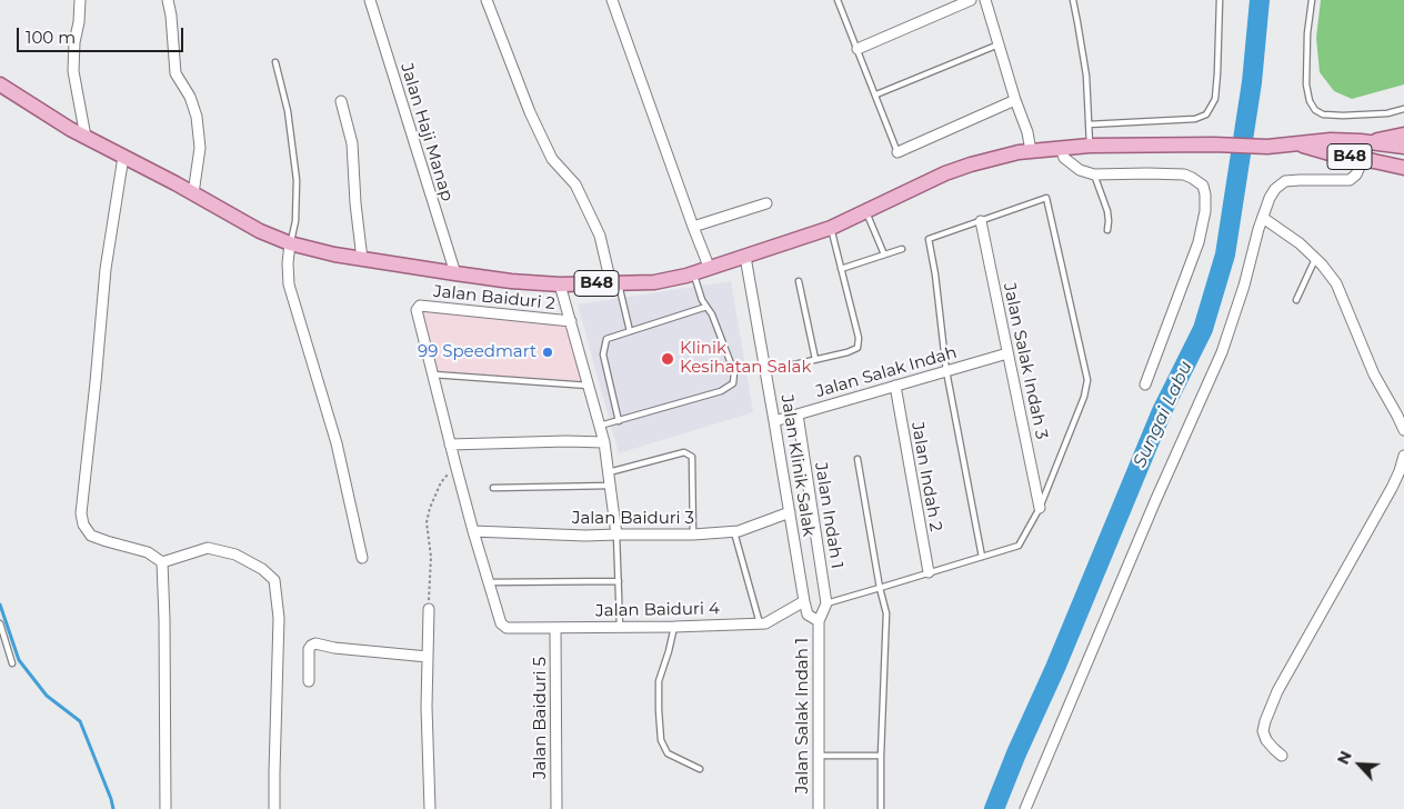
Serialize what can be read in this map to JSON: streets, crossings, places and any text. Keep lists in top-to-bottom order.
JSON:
{
  "streets": {
    "main road": ["B48"],
    "street": [
      "Jalan Haji Manap",
      "Jalan Baiduri 2",
      "Jalan Salak Indah 3",
      "Jalan Salak Indah",
      "Jalan Klinik Salak",
      "Jalan Indah 2",
      "Jalan Indah 1",
      "Jalan Baiduri 3",
      "Jalan Baiduri 4",
      "Jalan Salak Indah 1",
      "Jalan Baiduri 5"
    ]
  },
  "crossings": [
    ["Jalan Haji Manap", "B48"],
    ["B48", "Jalan Klinik Salak"],
    ["Jalan Salak Indah 3", "Jalan Salak Indah"],
    ["Jalan Salak Indah", "Jalan Klinik Salak"],
    ["Jalan Salak Indah", "Jalan Indah 2"],
    ["Jalan Salak Indah", "Jalan Indah 1"],
    ["Jalan Klinik Salak", "Jalan Baiduri 3"],
    ["Jalan Klinik Salak", "Jalan Baiduri 4"],
    ["Jalan Klinik Salak", "Jalan Salak Indah 1"],
    ["Jalan Baiduri 4", "Jalan Baiduri 5"]
  ],
  "water": ["Sungai Labu"],
  "places": ["99 Speedmart", "Klinik Kesihatan Salak"],
  "scale_bar": "100 m",
  "north": "top left"
}
